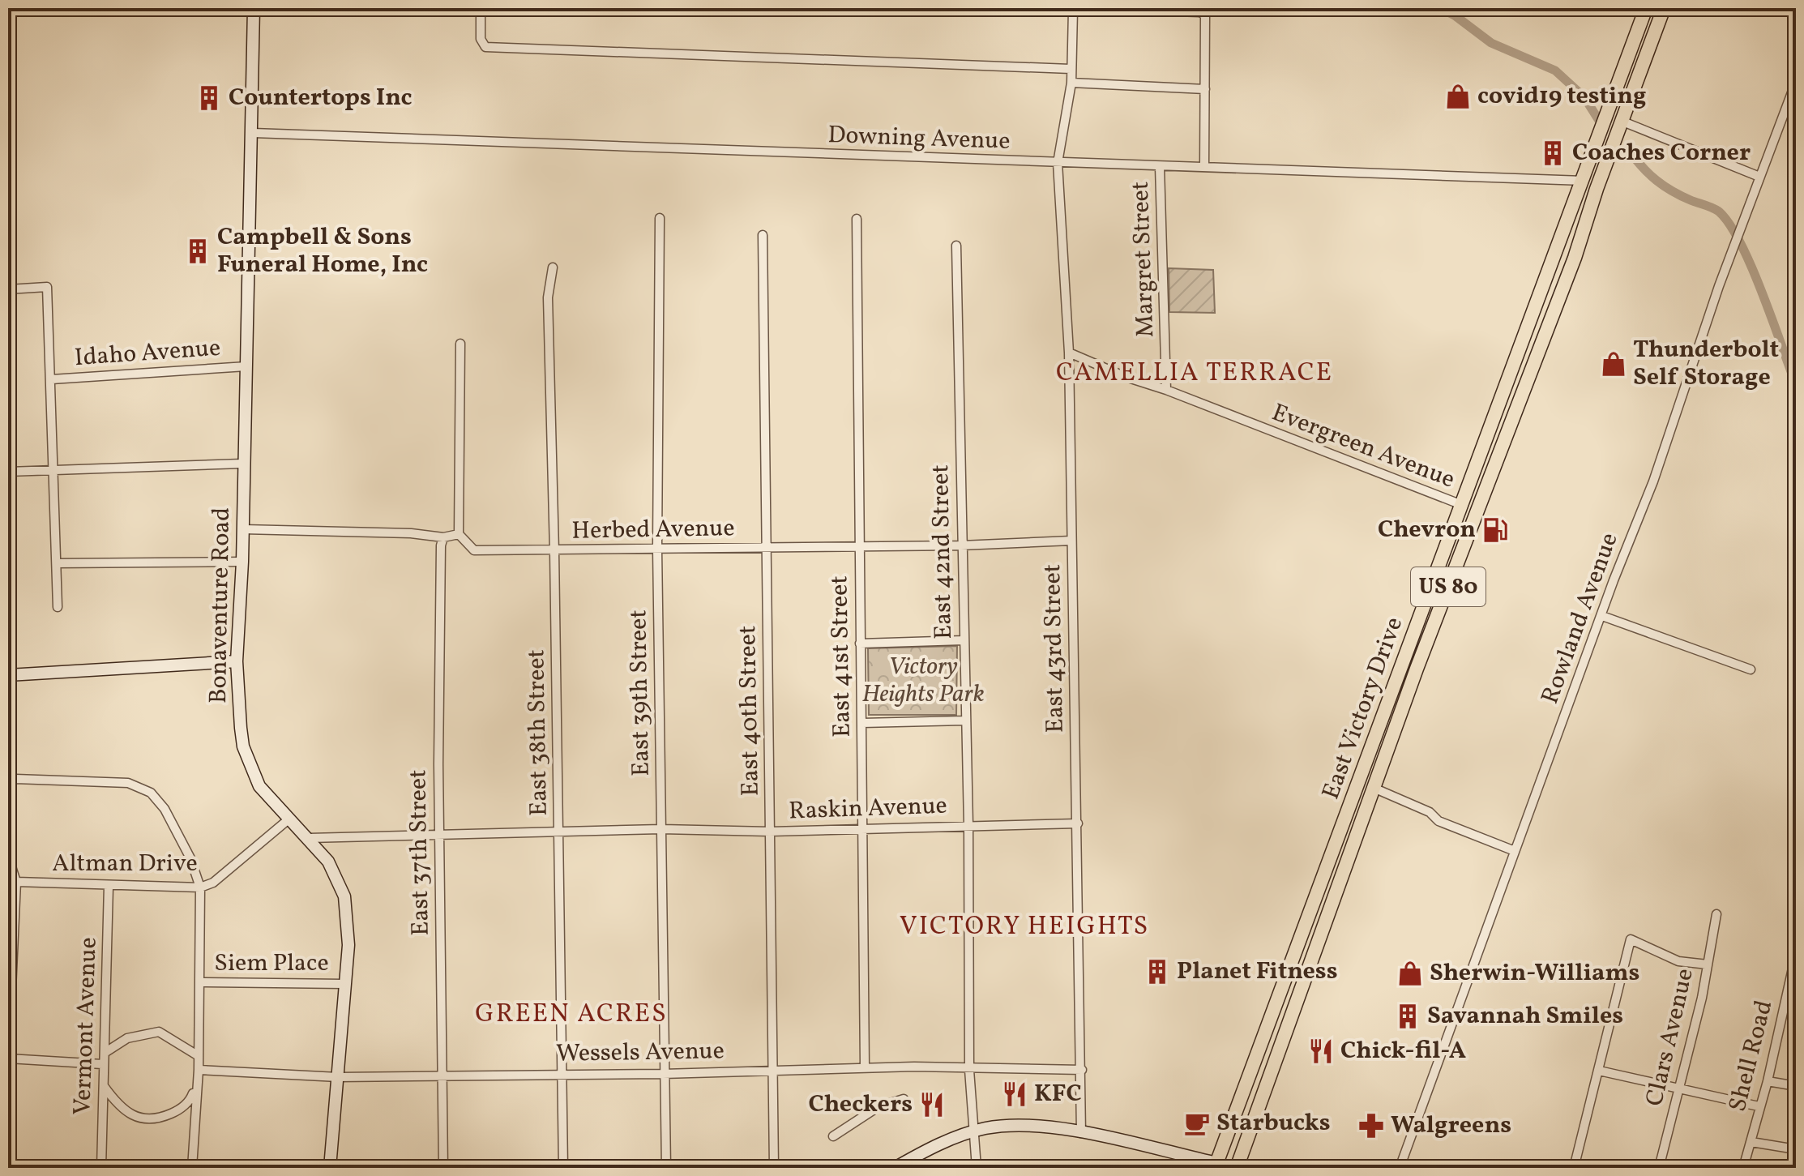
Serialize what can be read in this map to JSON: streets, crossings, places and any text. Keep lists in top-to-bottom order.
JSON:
{
  "streets": {
    "main road": ["US 80", "East Victory Drive"],
    "street": [
      "Downing Avenue",
      "Margret Street",
      "Idaho Avenue",
      "Evergreen Avenue",
      "Herbed Avenue",
      "East 42nd Street",
      "Bonaventure Road",
      "Rowland Avenue",
      "East 43rd Street",
      "East 41st Street",
      "East 39th Street",
      "East 40th Street",
      "East 38th Street",
      "Raskin Avenue",
      "East 37th Street",
      "Altman Drive",
      "Siem Place",
      "Vermont Avenue",
      "Clars Avenue",
      "Wessels Avenue",
      "Shell Road"
    ]
  },
  "crossings": [
    ["Downing Avenue", "Margret Street"],
    ["Downing Avenue", "Bonaventure Road"],
    ["Downing Avenue", "East 43rd Street"],
    ["Downing Avenue", "East Victory Drive"],
    ["Margret Street", "Evergreen Avenue"],
    ["Idaho Avenue", "Bonaventure Road"],
    ["Evergreen Avenue", "East 43rd Street"],
    ["Evergreen Avenue", "East Victory Drive"],
    ["Herbed Avenue", "East 42nd Street"],
    ["Herbed Avenue", "East 43rd Street"],
    ["Herbed Avenue", "East 41st Street"],
    ["Herbed Avenue", "East 39th Street"],
    ["Herbed Avenue", "East 40th Street"],
    ["Herbed Avenue", "East 38th Street"],
    ["East 42nd Street", "Raskin Avenue"],
    ["East 42nd Street", "Wessels Avenue"],
    ["Bonaventure Road", "Raskin Avenue"],
    ["Bonaventure Road", "Altman Drive"],
    ["Bonaventure Road", "Siem Place"],
    ["Bonaventure Road", "Wessels Avenue"],
    ["East 43rd Street", "Raskin Avenue"],
    ["East 43rd Street", "Wessels Avenue"],
    ["East 41st Street", "Raskin Avenue"],
    ["East 41st Street", "Wessels Avenue"],
    ["East 39th Street", "Raskin Avenue"],
    ["East 39th Street", "Wessels Avenue"],
    ["East 40th Street", "Raskin Avenue"],
    ["East 40th Street", "Wessels Avenue"],
    ["East 38th Street", "Raskin Avenue"],
    ["East 38th Street", "Wessels Avenue"],
    ["Raskin Avenue", "East 37th Street"],
    ["East 37th Street", "Wessels Avenue"],
    ["Altman Drive", "Vermont Avenue"],
    ["Vermont Avenue", "Wessels Avenue"]
  ],
  "districts": ["CAMELLIA TERRACE", "VICTORY HEIGHTS", "GREEN ACRES"],
  "parks": ["Victory Heights Park"],
  "places": {
    "shop": ["covid19 testing", "Thunderbolt Self Storage", "Sherwin-Williams"],
    "building": [
      "Countertops Inc",
      "Coaches Corner",
      "Campbell & Sons Funeral Home, Inc",
      "Planet Fitness",
      "Savannah Smiles"
    ],
    "fuel station": ["Chevron"],
    "restaurant": ["Chick-fil-A", "KFC", "Checkers"],
    "cafe": ["Starbucks"],
    "pharmacy": ["Walgreens"]
  }
}
